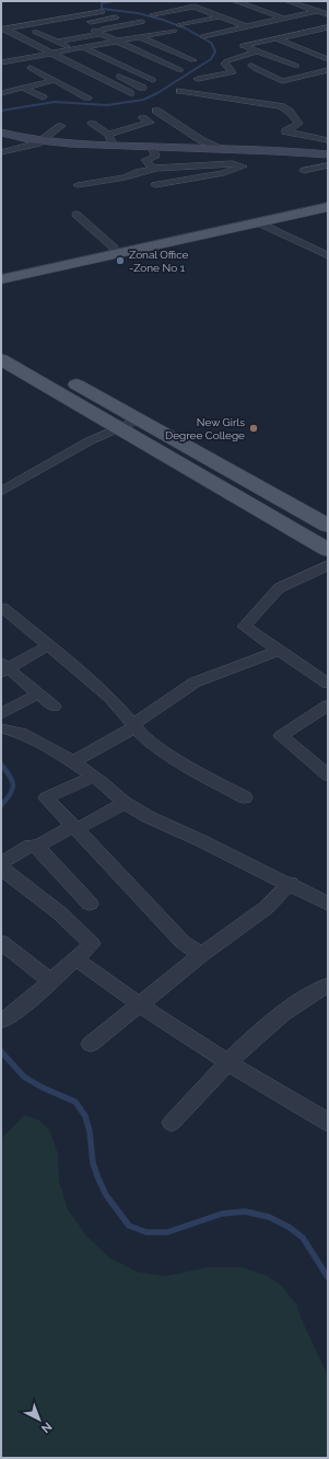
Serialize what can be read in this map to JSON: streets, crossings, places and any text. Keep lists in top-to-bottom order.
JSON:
{
  "places": ["Zonal Office -Zone No 1", "New Girls Degree College"],
  "north": "bottom right"
}
